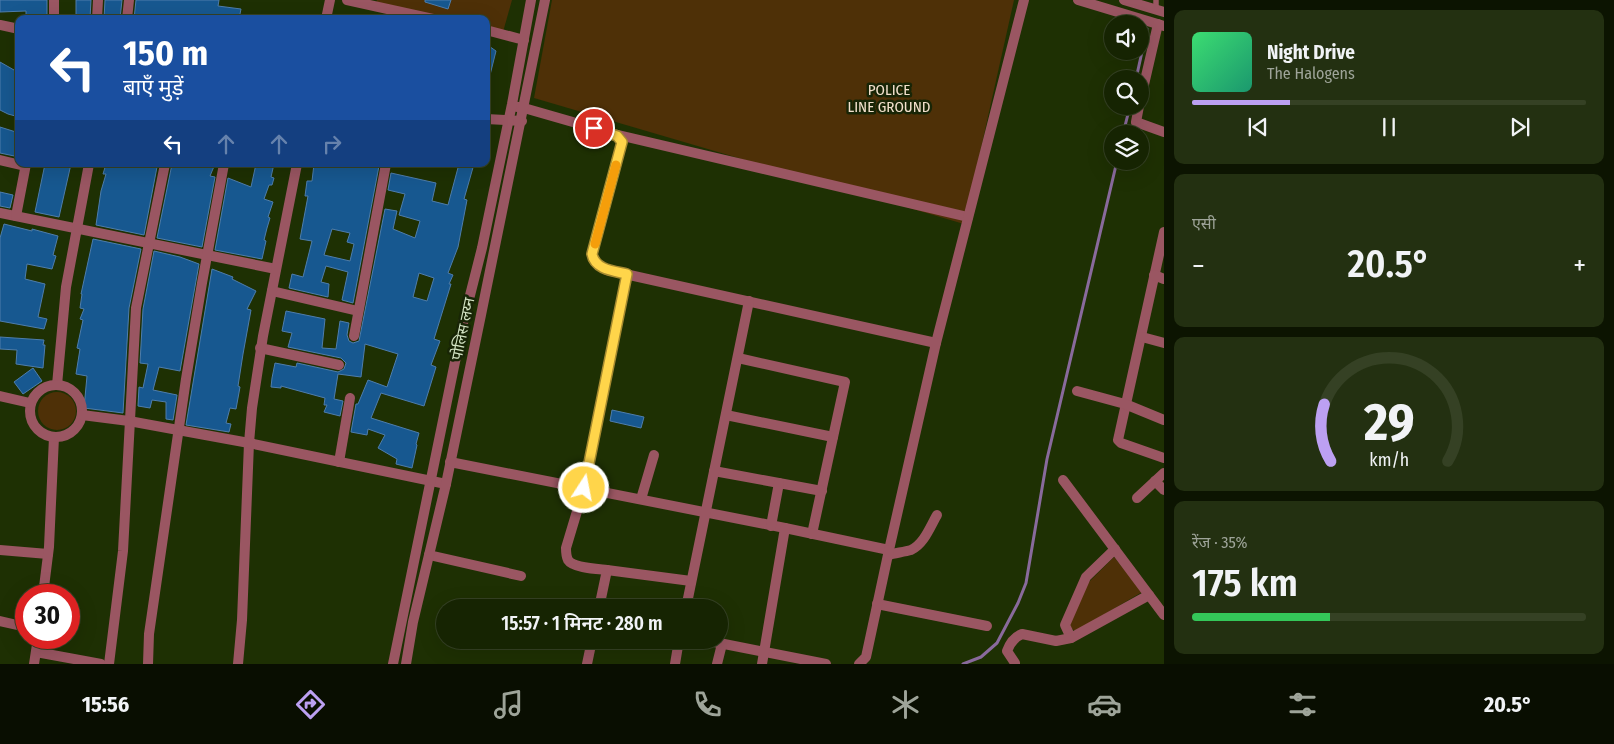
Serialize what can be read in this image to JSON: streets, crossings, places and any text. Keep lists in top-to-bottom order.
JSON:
{
  "streets": {
    "street": ["पोलिस लय्न"]
  },
  "parks": ["POLICE LINE GROUND"],
  "page": {
    "turn": ["150 m", "बाएँ मुड़ें"],
    "song": ["Night Drive", "The Halogens"],
    "tile": [
      "एसी",
      ["रेंज · 35%", "175 km"]
    ],
    "heat": ["−", "20.5°", "+"],
    "limit": "30",
    "trip": "15:57 · 1 मिनट · 280 m",
    "tabs": ["15:56", "20.5°"],
    "gauge": ["29", "km/h"]
  }
}
